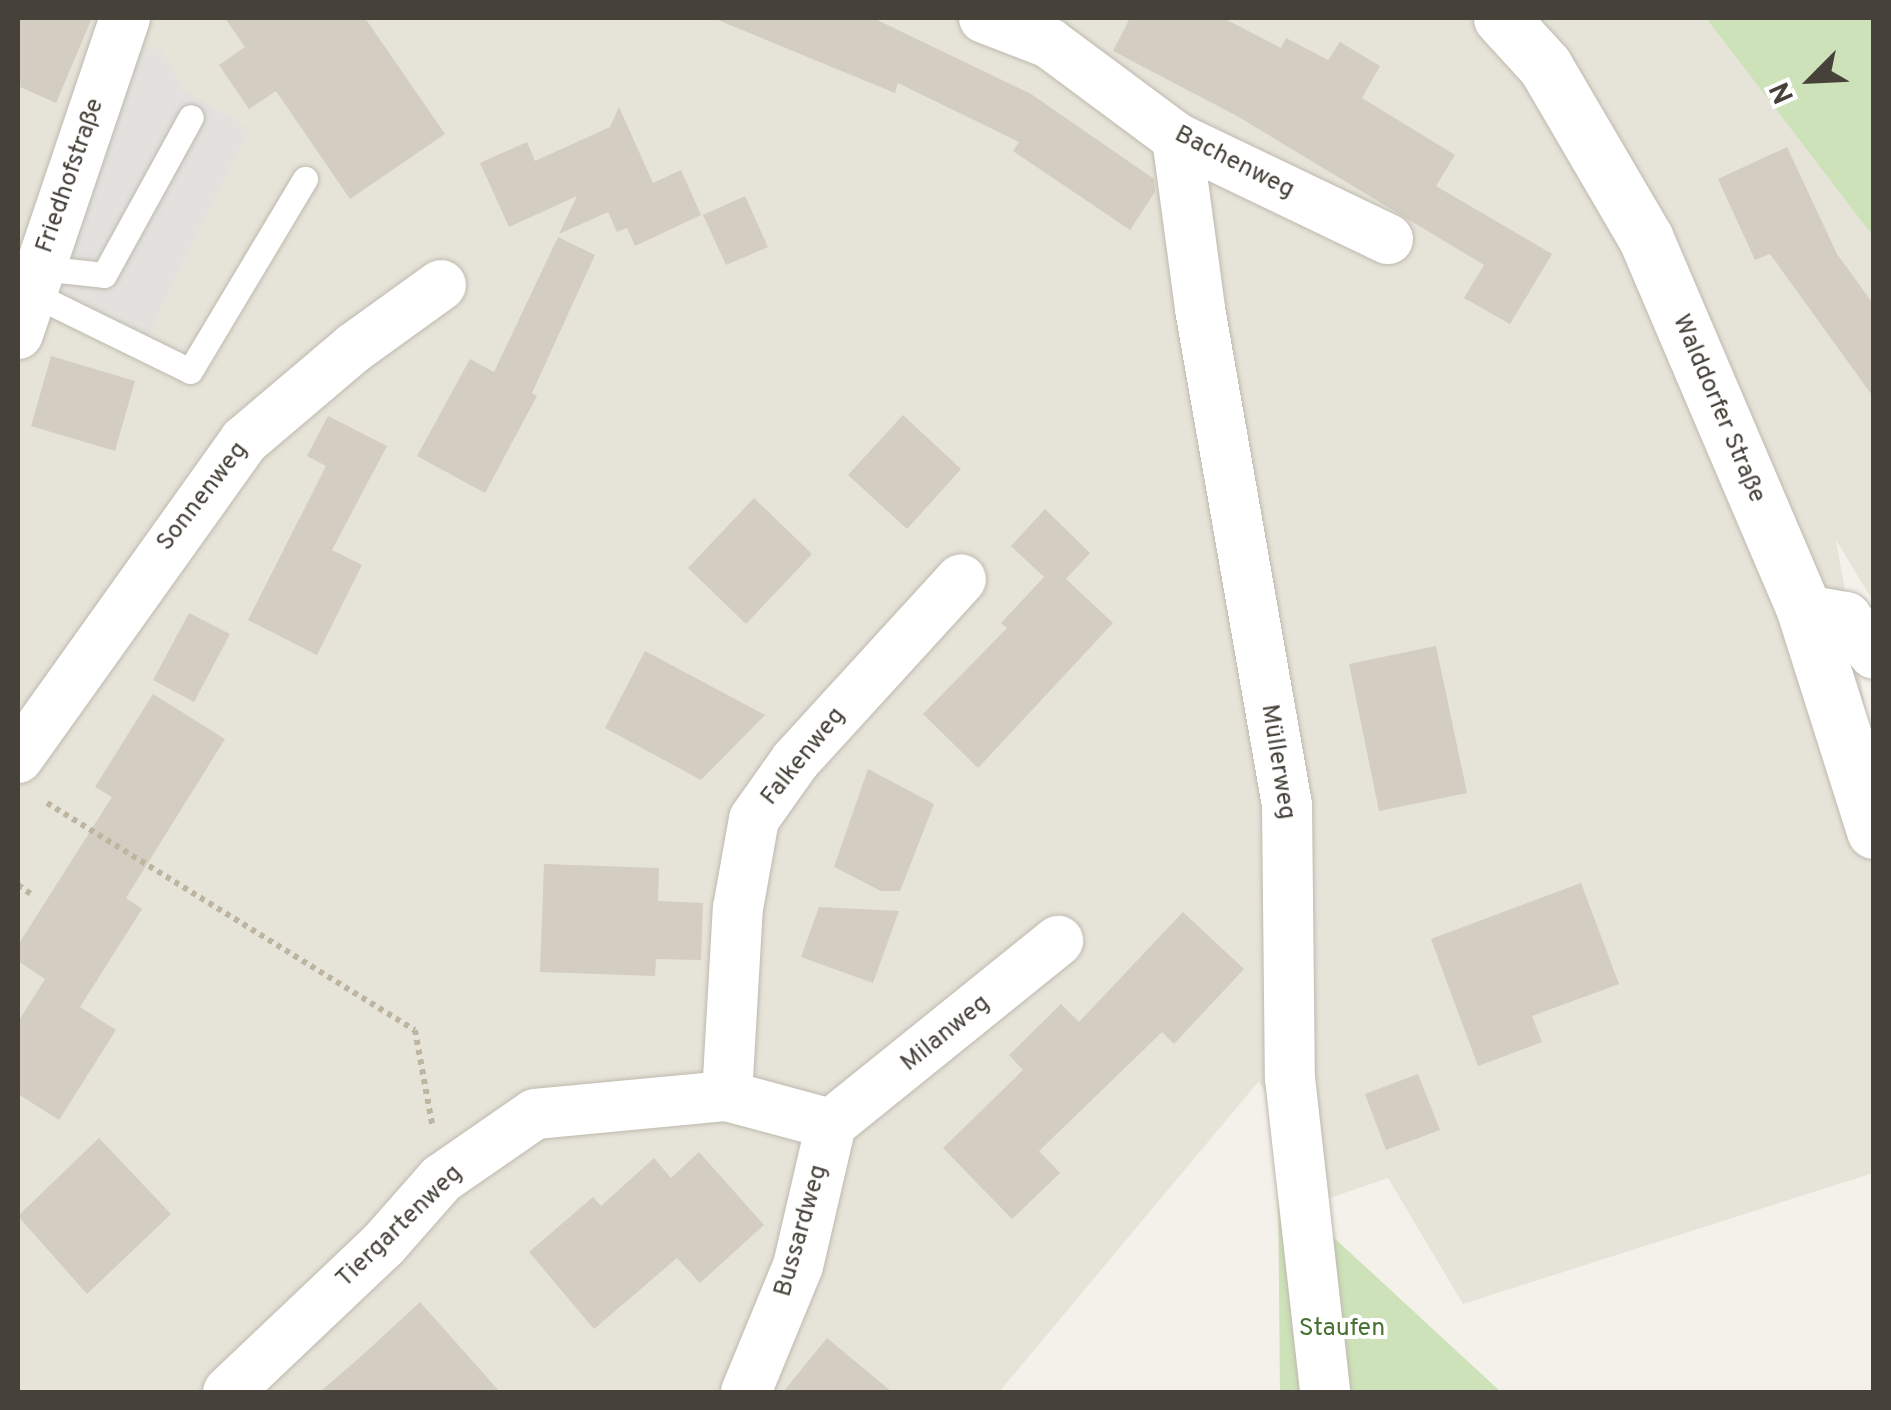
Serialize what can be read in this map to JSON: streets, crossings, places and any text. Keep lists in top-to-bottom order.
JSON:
{
  "streets": {
    "street": [
      "Bachenweg",
      "Friedhofstraße",
      "Walddorfer Straße",
      "Sonnenweg",
      "Falkenweg",
      "Müllerweg",
      "Milanweg",
      "Tiergartenweg",
      "Bussardweg"
    ]
  },
  "crossings": [
    ["Bachenweg", "Müllerweg"],
    ["Falkenweg", "Tiergartenweg"],
    ["Milanweg", "Tiergartenweg"],
    ["Milanweg", "Bussardweg"],
    ["Tiergartenweg", "Bussardweg"]
  ],
  "parks": ["Staufen"],
  "north": "bottom left"
}
